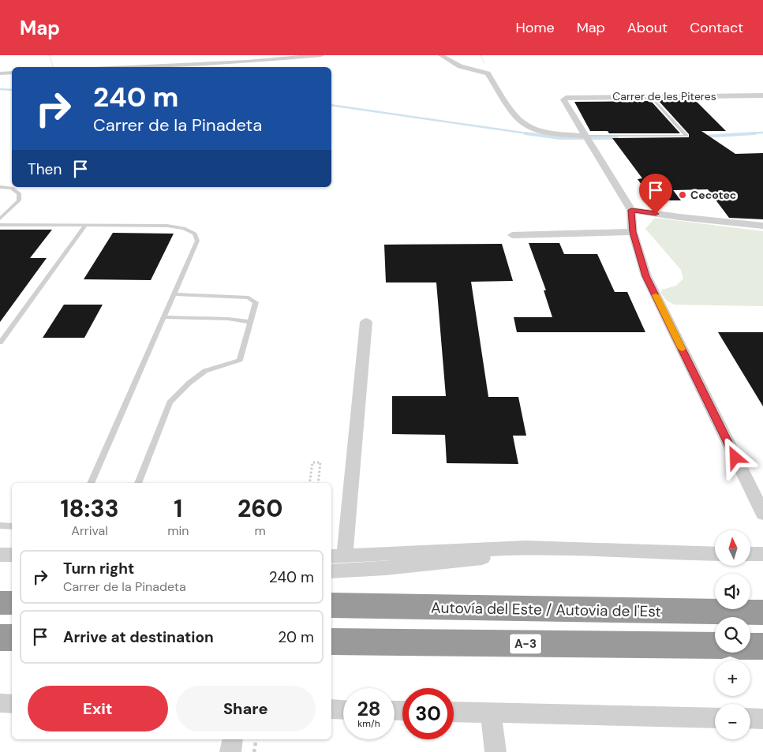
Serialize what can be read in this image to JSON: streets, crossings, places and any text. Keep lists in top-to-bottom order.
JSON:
{
  "streets": {
    "highway": ["Autovía del Este / Autovia de l'Est", "A-3"],
    "street": ["Carrer de les Piteres"]
  },
  "places": ["Cecotec"],
  "north": "top",
  "page": {
    "header": "Map",
    "nav": [
      "Home",
      "Map",
      "About",
      "Contact"
    ],
    "turn": ["240 m", "Carrer de la Pinadeta"],
    "then": "Then",
    "eta": [
      "18:33",
      "Arrival",
      "1",
      "min",
      "260",
      "m"
    ],
    "map_buttons": ["+", "−"],
    "list": [
      {
        "name": "Turn right",
        "note": "Carrer de la Pinadeta",
        "value": "240 m"
      },
      {
        "name": "Arrive at destination",
        "value": "20 m"
      }
    ],
    "buttons": ["Exit", "Share"],
    "speed": "28 km/h",
    "limit": "30"
  }
}
